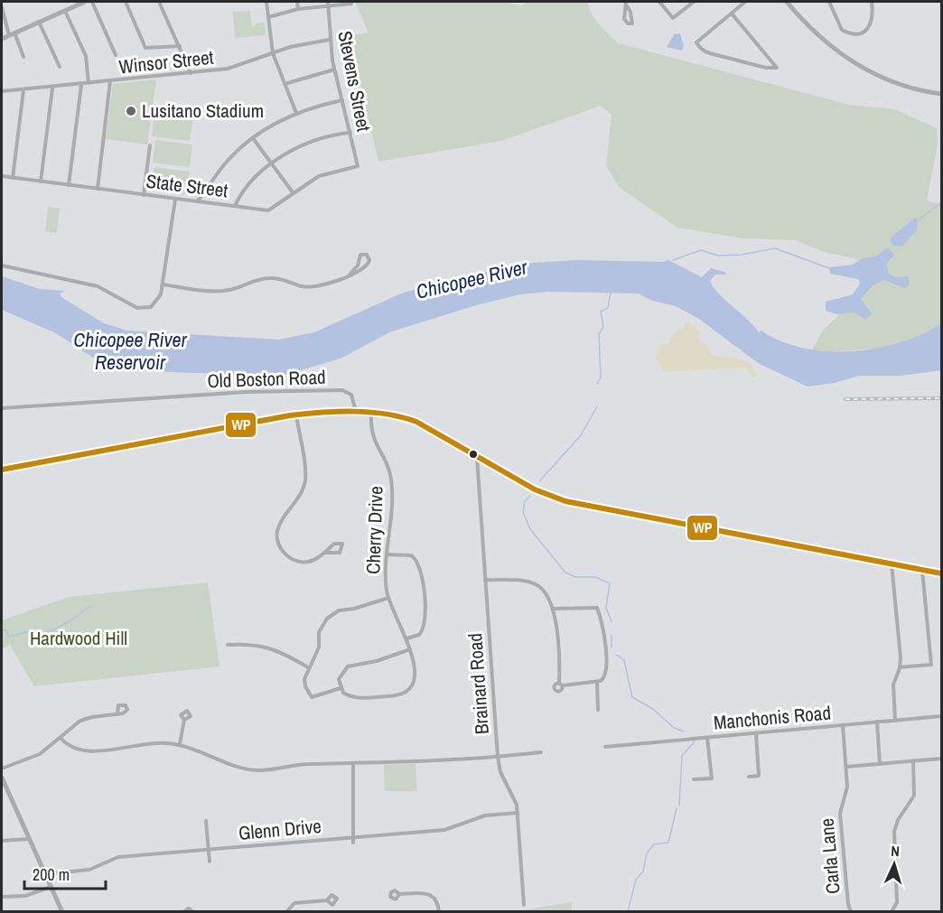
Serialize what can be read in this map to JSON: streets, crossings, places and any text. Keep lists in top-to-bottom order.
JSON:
{
  "streets": {
    "street": [
      "Winsor Street",
      "Stevens Street",
      "State Street",
      "Old Boston Road",
      "Cherry Drive",
      "Brainard Road",
      "Manchonis Road",
      "Glenn Drive",
      "Carla Lane"
    ]
  },
  "crossings": [
    ["Winsor Street", "Stevens Street"],
    ["Stevens Street", "State Street"],
    ["Brainard Road", "Glenn Drive"],
    ["Manchonis Road", "Carla Lane"]
  ],
  "water": ["Chicopee River", "Chicopee River Reservoir"],
  "parks": ["Hardwood Hill"],
  "places": ["Lusitano Stadium"],
  "lines": ["transit line WP"],
  "scale_bar": "200 m",
  "north": "top"
}
